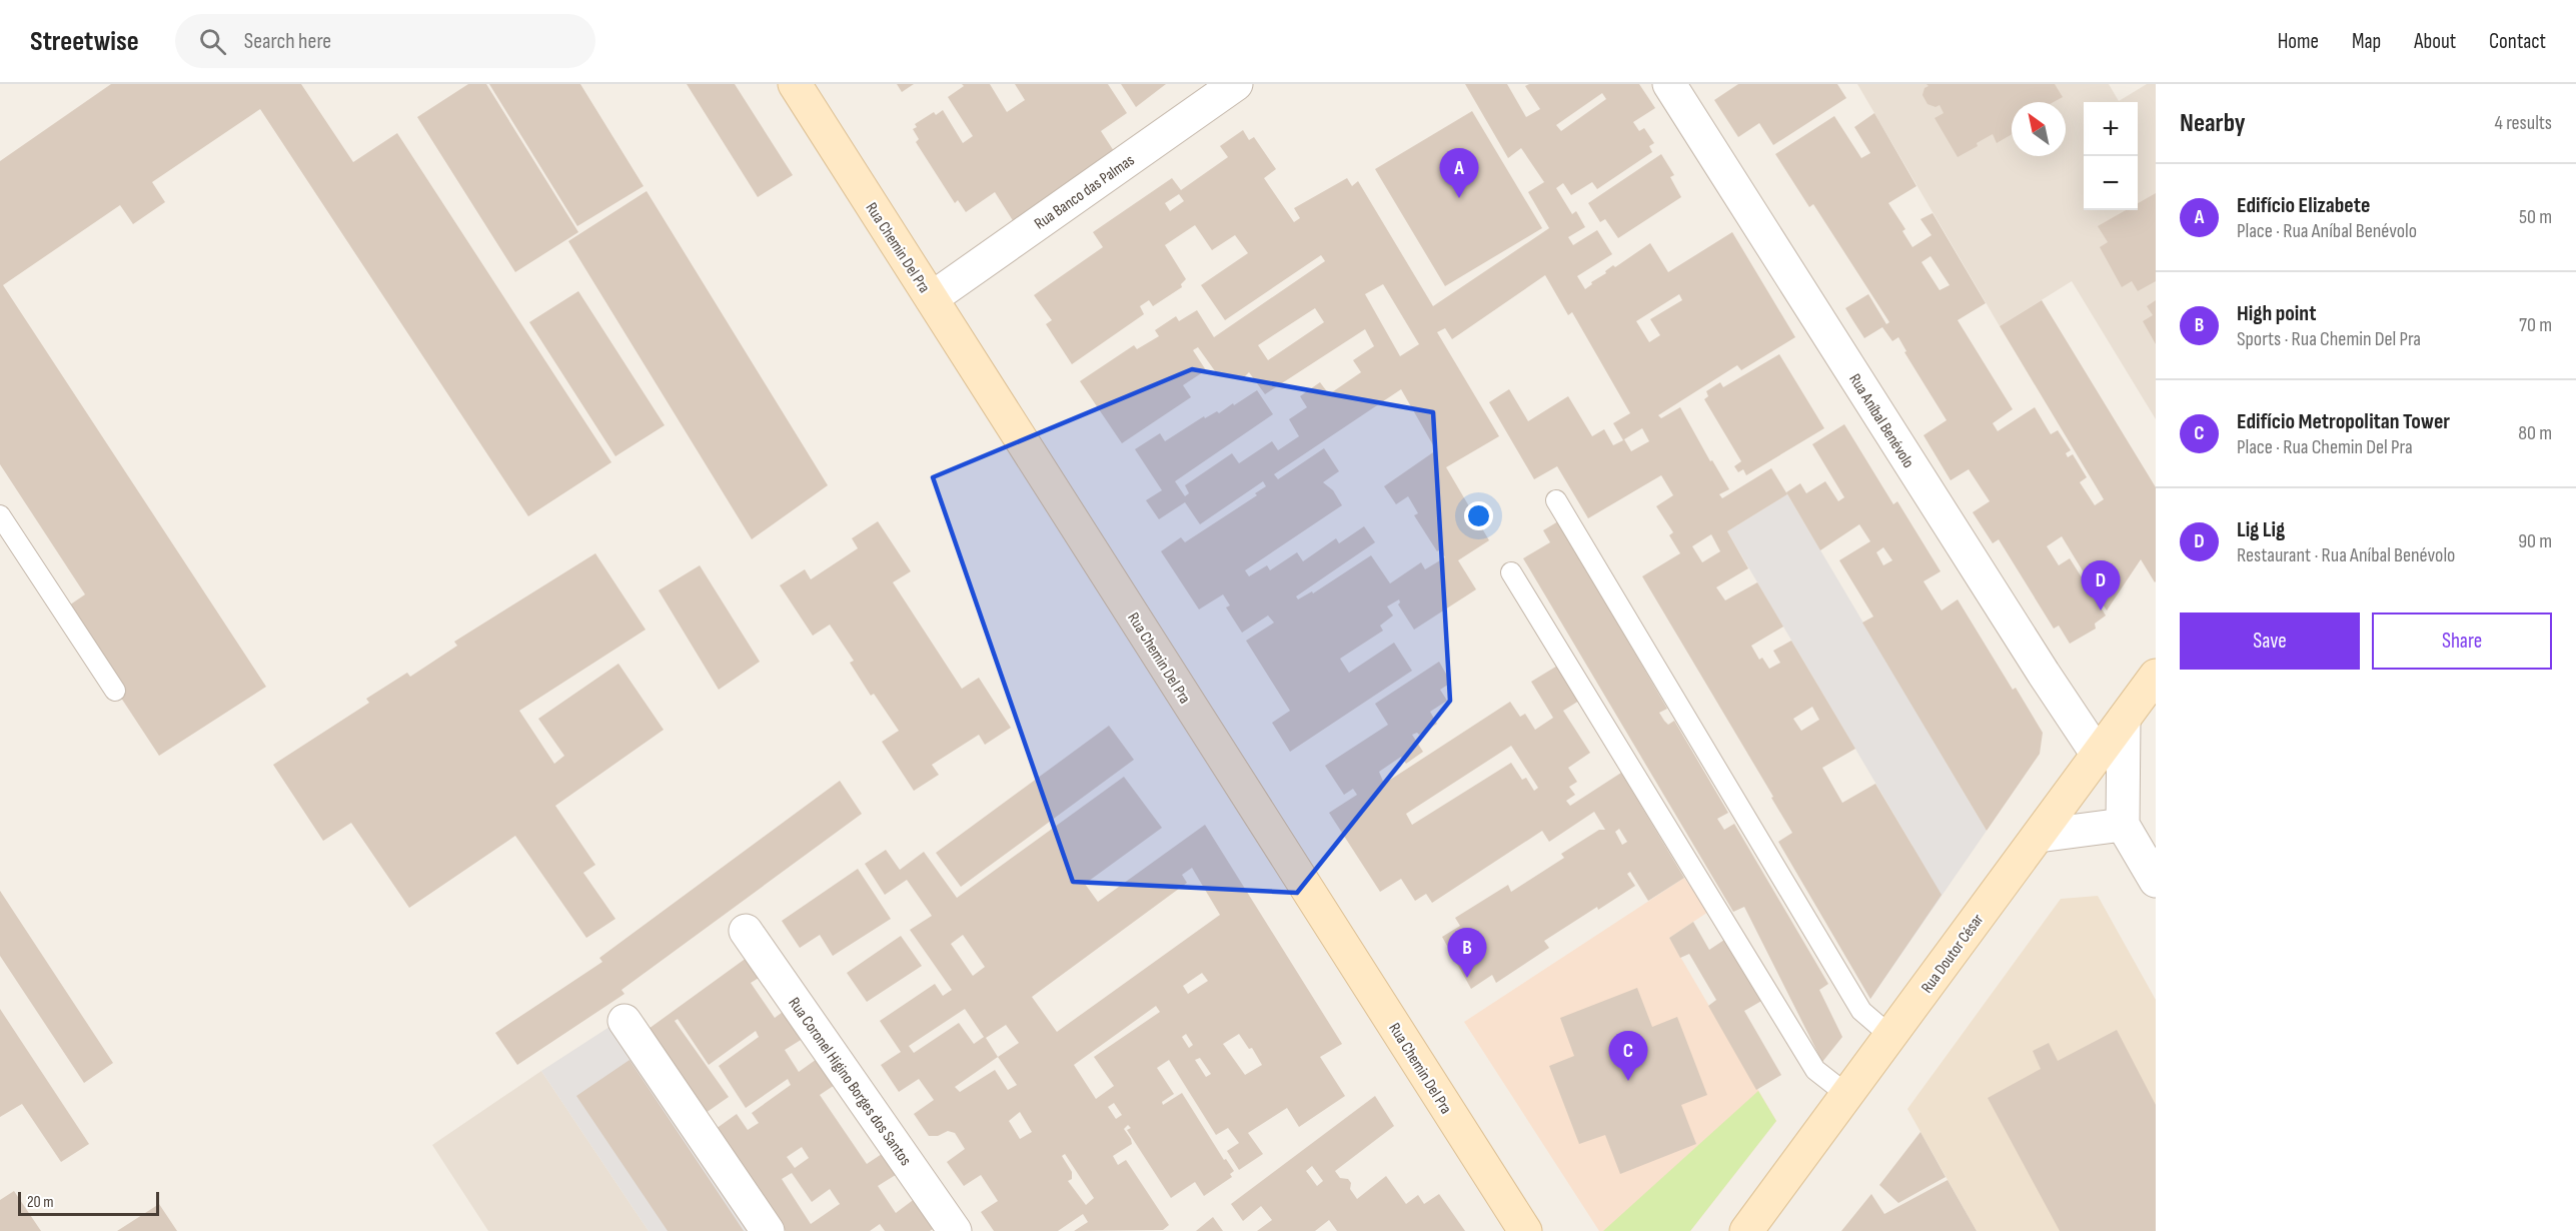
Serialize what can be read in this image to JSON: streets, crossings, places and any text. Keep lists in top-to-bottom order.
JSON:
{
  "streets": {
    "street": [
      "Rua Banco das Palmas",
      "Rua Chemin Del Pra",
      "Rua Aníbal Benévolo",
      "Rua Doutor César",
      "Rua Coronel Higino Borges dos Santos"
    ]
  },
  "crossings": [
    ["Rua Banco das Palmas", "Rua Chemin Del Pra"],
    ["Rua Aníbal Benévolo", "Rua Doutor César"]
  ],
  "scale_bar": "20 m",
  "north": "top left",
  "page": {
    "header": "Streetwise",
    "search": "Search here",
    "nav": [
      "Home",
      "Map",
      "About",
      "Contact"
    ],
    "heading": ["Nearby", "4 results"],
    "map_buttons": ["+", "−"],
    "pins": [
      "A",
      "D",
      "B",
      "C"
    ],
    "list": [
      {
        "mark": "A",
        "name": "Edifício Elizabete",
        "note": "Place · Rua Aníbal Benévolo",
        "value": "50 m"
      },
      {
        "mark": "B",
        "name": "High point",
        "note": "Sports · Rua Chemin Del Pra",
        "value": "70 m"
      },
      {
        "mark": "C",
        "name": "Edifício Metropolitan Tower",
        "note": "Place · Rua Chemin Del Pra",
        "value": "80 m"
      },
      {
        "mark": "D",
        "name": "Lig Lig",
        "note": "Restaurant · Rua Aníbal Benévolo",
        "value": "90 m"
      }
    ],
    "buttons": ["Save", "Share"],
    "scale": "20 m"
  }
}
